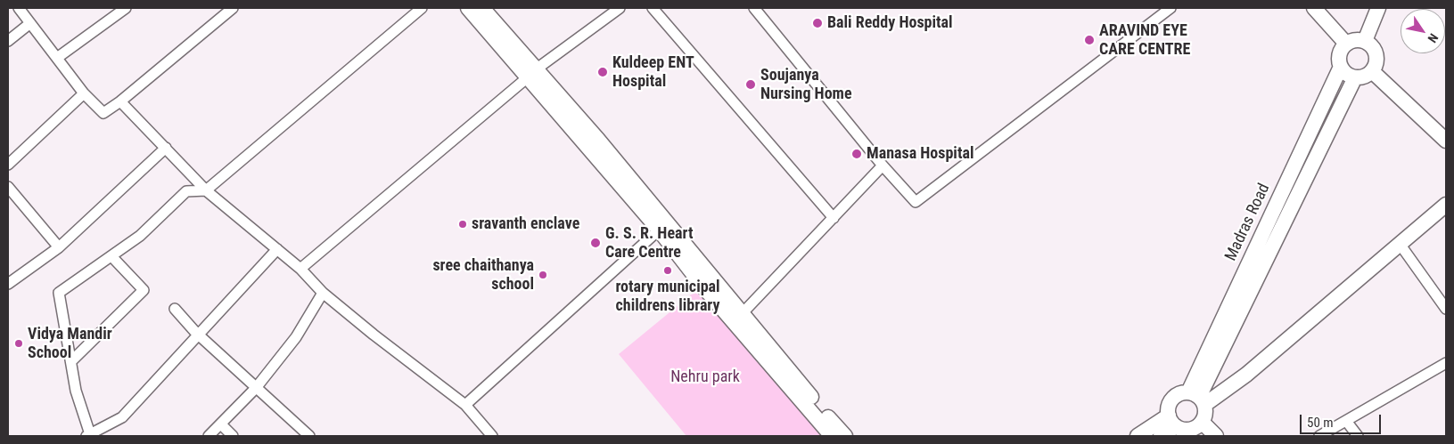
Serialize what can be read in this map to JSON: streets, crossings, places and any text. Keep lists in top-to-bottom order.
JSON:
{
  "streets": {
    "main road": ["Madras Road"]
  },
  "parks": ["Nehru park"],
  "places": [
    "Bali Reddy Hospital",
    "ARAVIND EYE CARE CENTRE",
    "Kuldeep ENT Hospital",
    "Soujanya Nursing Home",
    "Manasa Hospital",
    "sravanth enclave",
    "G. S. R. Heart Care Centre",
    "rotary municipal childrens library",
    "sree chaithanya school",
    "Vidya Mandir School"
  ],
  "scale_bar": "50 m",
  "north": "bottom right"
}
